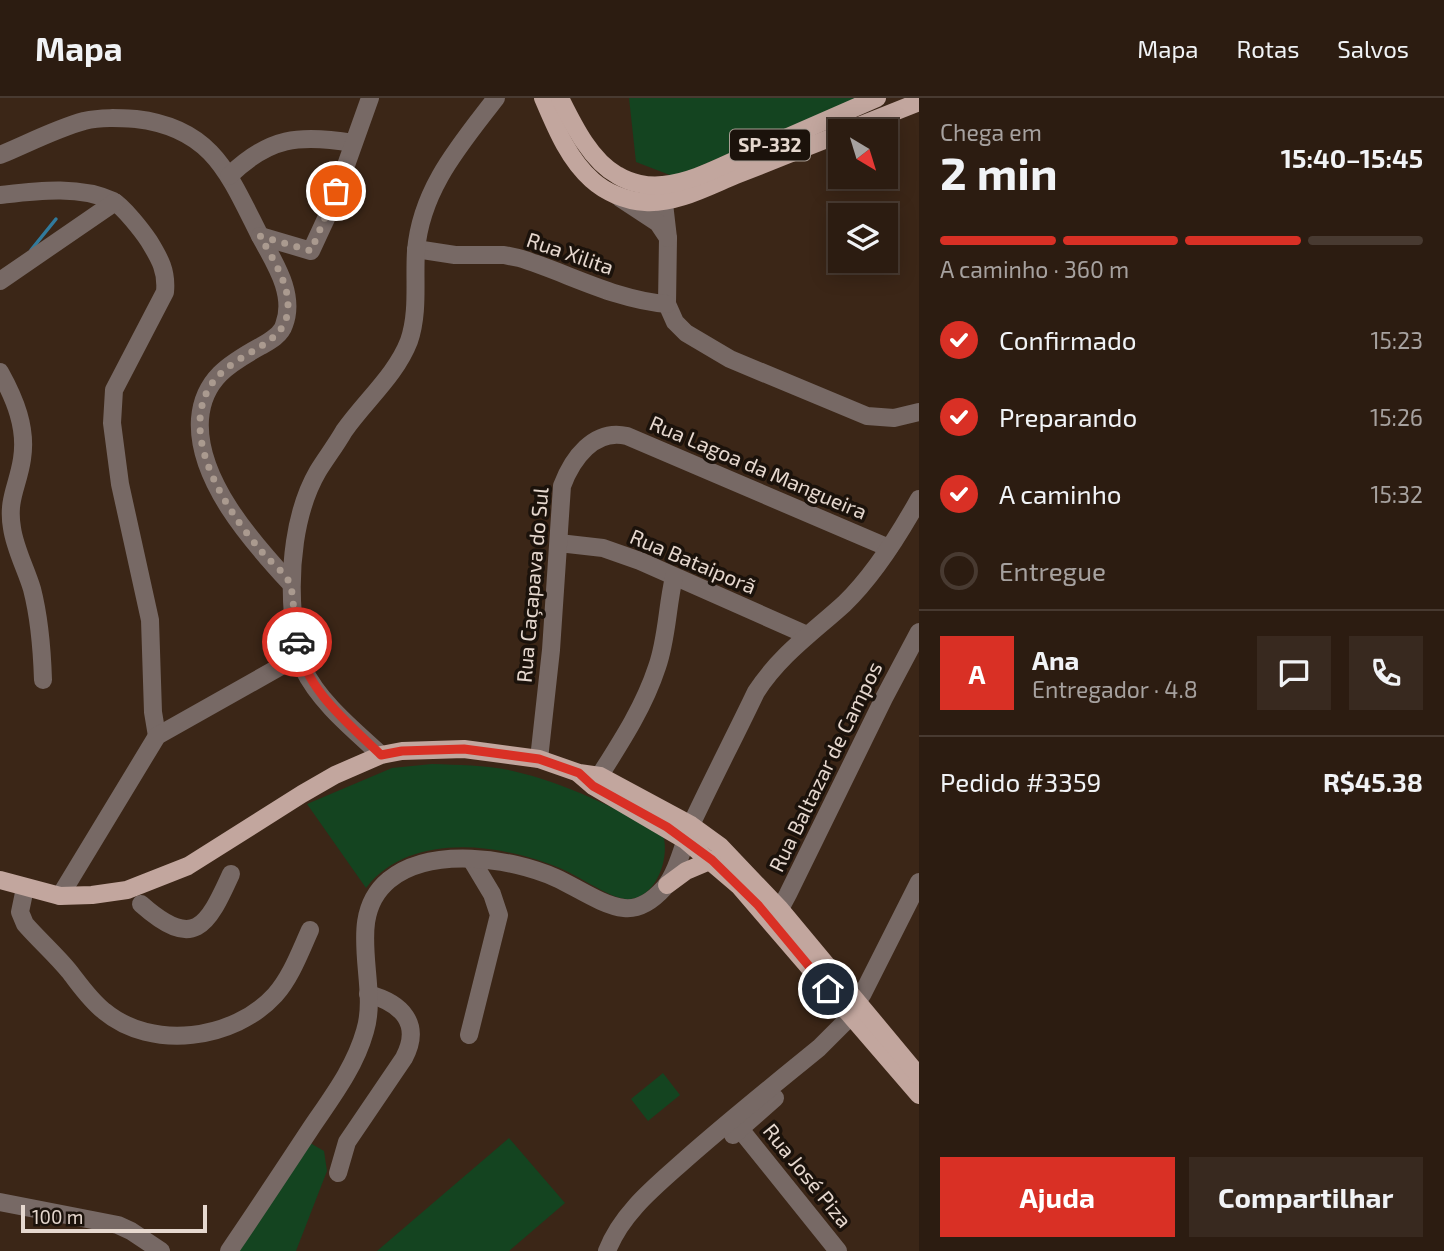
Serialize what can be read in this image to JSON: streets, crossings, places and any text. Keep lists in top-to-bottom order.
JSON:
{
  "streets": {
    "main road": ["SP-332"],
    "street": [
      "Rua Xilita",
      "Rua Lagoa da Mangueira",
      "Rua Bataiporã",
      "Rua Caçapava do Sul",
      "Rua Baltazar de Campos",
      "Rua José Piza"
    ]
  },
  "crossings": [
    ["Rua Lagoa da Mangueira", "Rua Caçapava do Sul"],
    ["Rua Bataiporã", "Rua Caçapava do Sul"]
  ],
  "scale_bar": "100 m",
  "north": "bottom right",
  "page": {
    "header": "Mapa",
    "nav": ["Mapa", "Rotas", "Salvos"],
    "heading": ["2 min", "Chega em", "15:40–15:45"],
    "panel": [
      "Ana",
      "Entregador · 4.8",
      "Pedido #3359",
      "R$45.38"
    ],
    "bar": "A caminho · 360 m",
    "list": [
      ["Confirmado", "15:23"],
      ["Preparando", "15:26"],
      ["A caminho", "15:32"],
      "Entregue"
    ],
    "round": "A",
    "buttons": ["Ajuda", "Compartilhar"],
    "scale": "100 m"
  }
}
